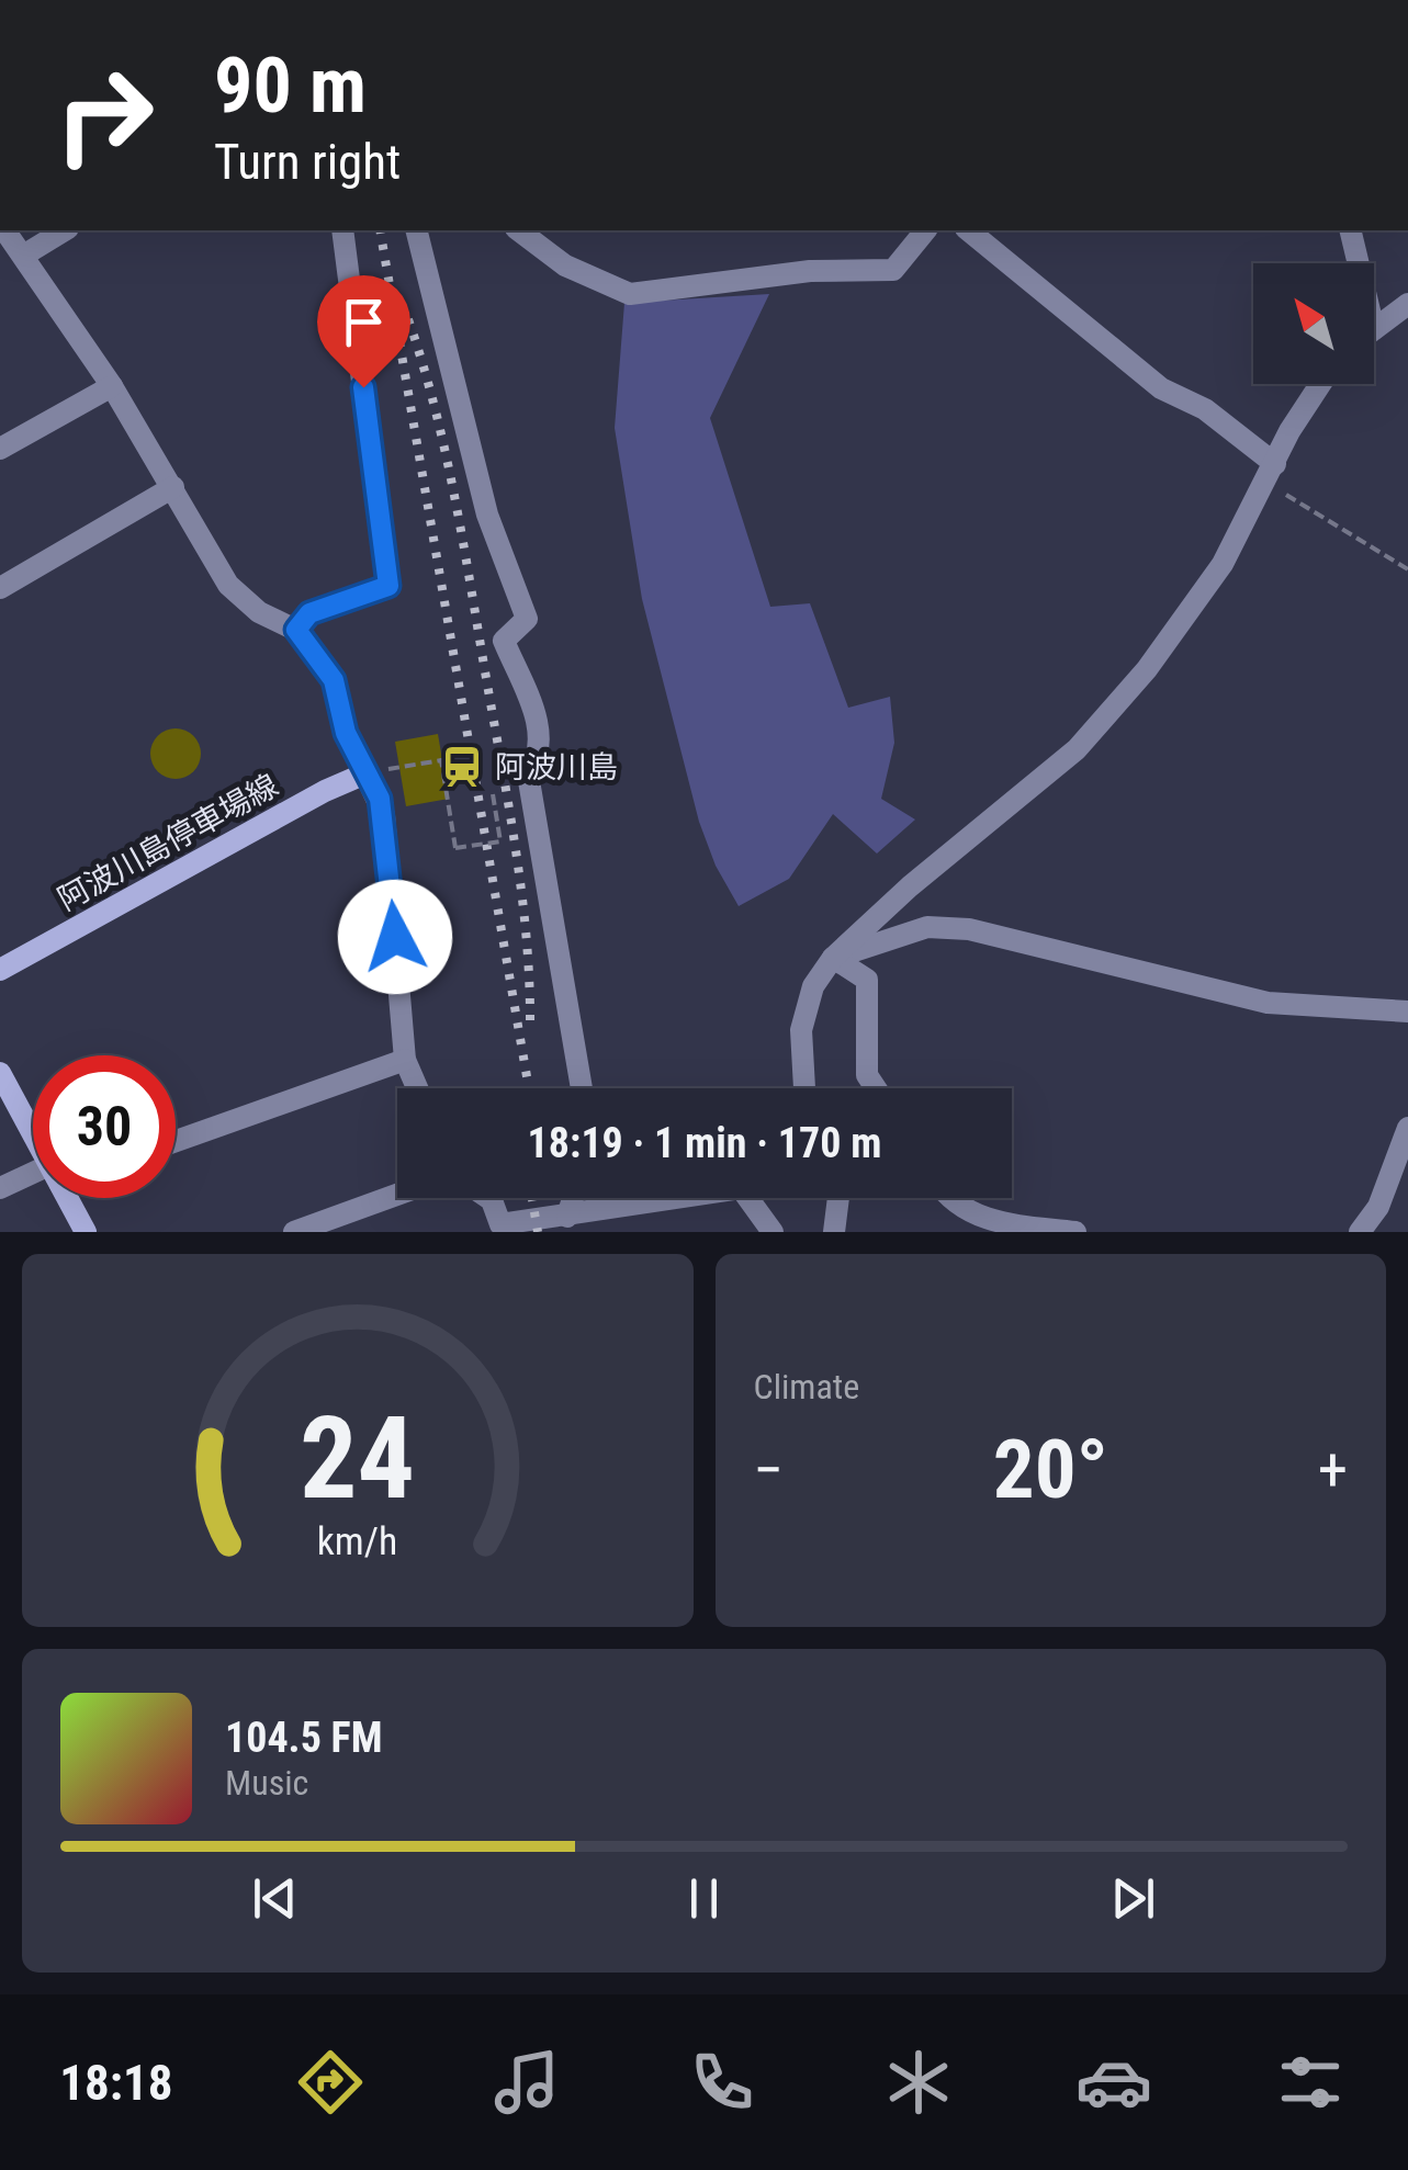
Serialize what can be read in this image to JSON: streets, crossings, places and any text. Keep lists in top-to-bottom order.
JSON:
{
  "streets": {
    "main road": ["阿波川島停車場線"]
  },
  "places": {
    "station": ["阿波川島"]
  },
  "north": "top left",
  "page": {
    "turn": ["90 m", "Turn right"],
    "limit": "30",
    "trip": "18:19 · 1 min · 170 m",
    "tile": "Climate",
    "heat": ["−", "20°", "+"],
    "song": ["104.5 FM", "Music"],
    "tabs": "18:18",
    "gauge": ["24", "km/h"]
  }
}
